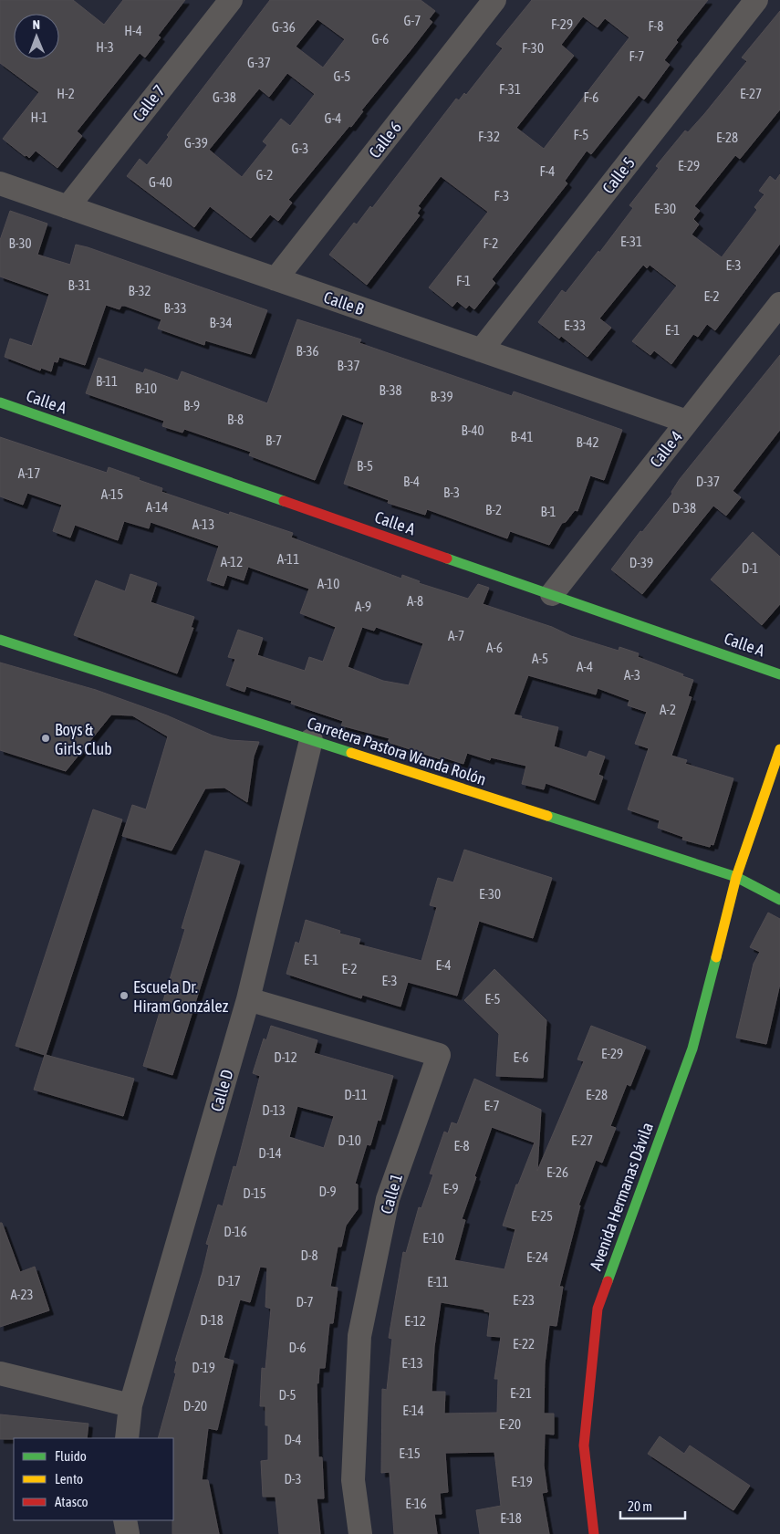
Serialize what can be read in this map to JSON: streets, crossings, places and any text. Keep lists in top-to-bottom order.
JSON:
{
  "streets": {
    "street": [
      "Calle 7",
      "Calle 6",
      "Calle 5",
      "Calle B",
      "Calle A",
      "Calle 4",
      "Carretera Pastora Wanda Rolón",
      "Calle D",
      "Calle 1",
      "Avenida Hermanas Dávila"
    ]
  },
  "crossings": [
    ["Calle 7", "Calle B"],
    ["Calle 6", "Calle B"],
    ["Calle 5", "Calle B"],
    ["Calle B", "Calle 4"],
    ["Calle A", "Calle 4"],
    ["Carretera Pastora Wanda Rolón", "Calle D"],
    ["Carretera Pastora Wanda Rolón", "Avenida Hermanas Dávila"],
    ["Calle D", "Calle 1"]
  ],
  "places": ["Boys & Girls Club", "Escuela Dr. Hiram González"],
  "house_numbers": [
    "G-7",
    "F-29",
    "F-8",
    "G-36",
    "H-4",
    "G-6",
    "H-3",
    "F-30",
    "F-7",
    "G-37",
    "G-5",
    "F-31",
    "H-2",
    "E-27",
    "G-38",
    "F-6",
    "H-1",
    "G-4",
    "F-5",
    "F-32",
    "E-28",
    "G-39",
    "G-3",
    "E-29",
    "F-4",
    "G-2",
    "G-40",
    "F-3",
    "E-30",
    "E-31",
    "B-30",
    "F-2",
    "E-3",
    "F-1",
    "B-31",
    "B-32",
    "E-2",
    "B-33",
    "B-34",
    "E-33",
    "E-1",
    "B-36",
    "B-37",
    "B-11",
    "B-10",
    "B-38",
    "B-39",
    "B-9",
    "B-8",
    "B-40",
    "B-41",
    "B-7",
    "B-42",
    "B-5",
    "A-17",
    "B-4",
    "D-37",
    "B-3",
    "A-15",
    "A-14",
    "D-38",
    "B-2",
    "B-1",
    "A-13",
    "A-11",
    "A-12",
    "D-39",
    "D-1",
    "A-10",
    "A-8",
    "A-9",
    "A-7",
    "A-6",
    "A-5",
    "A-4",
    "A-3",
    "A-2",
    "E-30",
    "E-1",
    "E-4",
    "E-2",
    "E-3",
    "E-5",
    "E-29",
    "D-12",
    "E-6",
    "D-11",
    "E-28",
    "E-7",
    "D-13",
    "D-10",
    "E-27",
    "E-8",
    "D-14",
    "E-26",
    "E-9",
    "D-9",
    "D-15",
    "E-25",
    "D-16",
    "E-10",
    "D-8",
    "E-24",
    "D-17",
    "E-11",
    "A-23",
    "E-23",
    "D-7",
    "D-18",
    "E-12",
    "E-22",
    "D-6",
    "E-13",
    "D-19",
    "E-21",
    "D-5",
    "D-20",
    "E-14",
    "E-20",
    "D-4",
    "E-15",
    "D-3",
    "E-19",
    "E-16",
    "E-18"
  ],
  "legend": ["Fluido", "Lento", "Atasco"],
  "scale_bar": "20 m",
  "north": "top"
}
